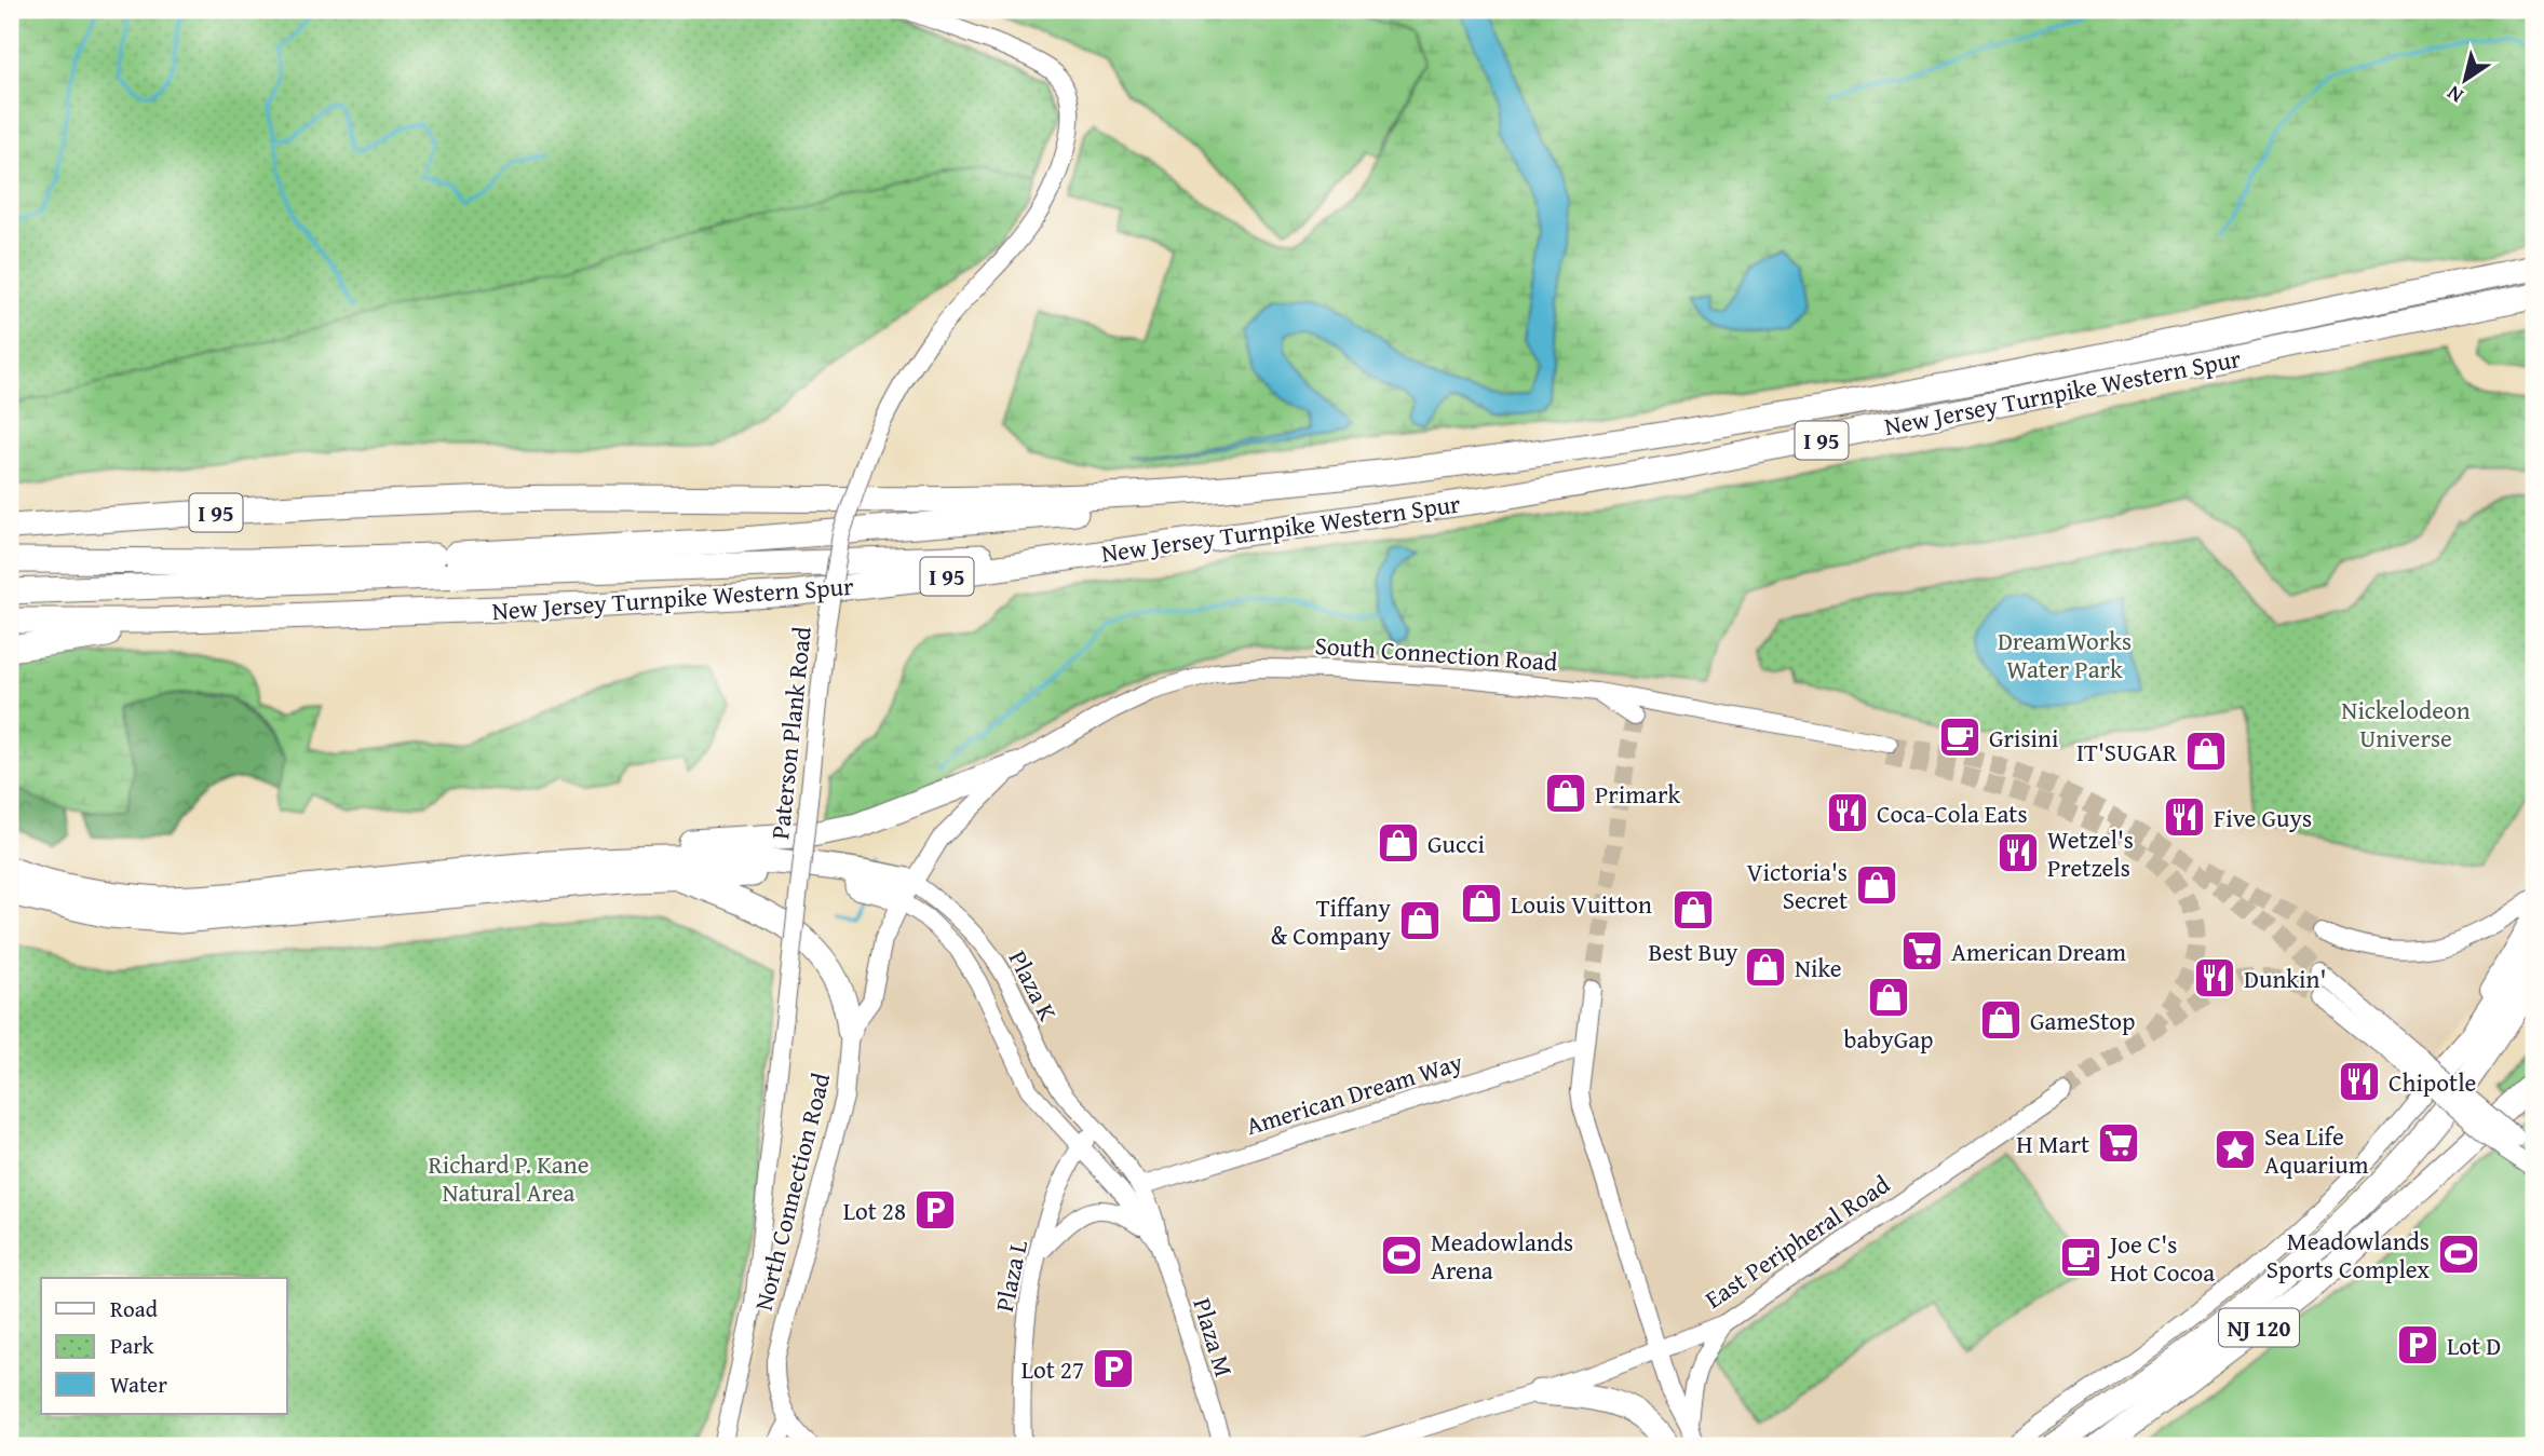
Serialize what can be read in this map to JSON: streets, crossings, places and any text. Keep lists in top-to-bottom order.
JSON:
{
  "streets": {
    "highway": ["New Jersey Turnpike Western Spur", "I 95", "NJ 120"],
    "street": [
      "South Connection Road",
      "Paterson Plank Road",
      "Plaza K",
      "American Dream Way",
      "North Connection Road",
      "East Peripheral Road",
      "Plaza L",
      "Plaza M"
    ]
  },
  "crossings": [
    ["Plaza K", "Plaza L"],
    ["Plaza K", "Plaza M"],
    ["American Dream Way", "Plaza M"],
    ["Plaza L", "Plaza M"]
  ],
  "parks": ["DreamWorks Water Park", "Nickelodeon Universe", "Richard P. Kane Natural Area"],
  "places": {
    "cafe": ["Grisini", "Joe C's Hot Cocoa"],
    "shop": [
      "IT'SUGAR",
      "Primark",
      "Gucci",
      "Victoria's Secret",
      "Louis Vuitton",
      "Best Buy",
      "Tiffany & Company",
      "Nike",
      "babyGap",
      "GameStop"
    ],
    "restaurant": [
      "Coca-Cola Eats",
      "Five Guys",
      "Wetzel's Pretzels",
      "Dunkin'",
      "Chipotle"
    ],
    "supermarket": ["American Dream", "H Mart"],
    "place": ["Sea Life Aquarium"],
    "parking": ["Lot 28", "Lot D", "Lot 27"],
    "sports": ["Meadowlands Sports Complex", "Meadowlands Arena"]
  },
  "legend": ["Road", "Park", "Water"],
  "north": "bottom left"
}
